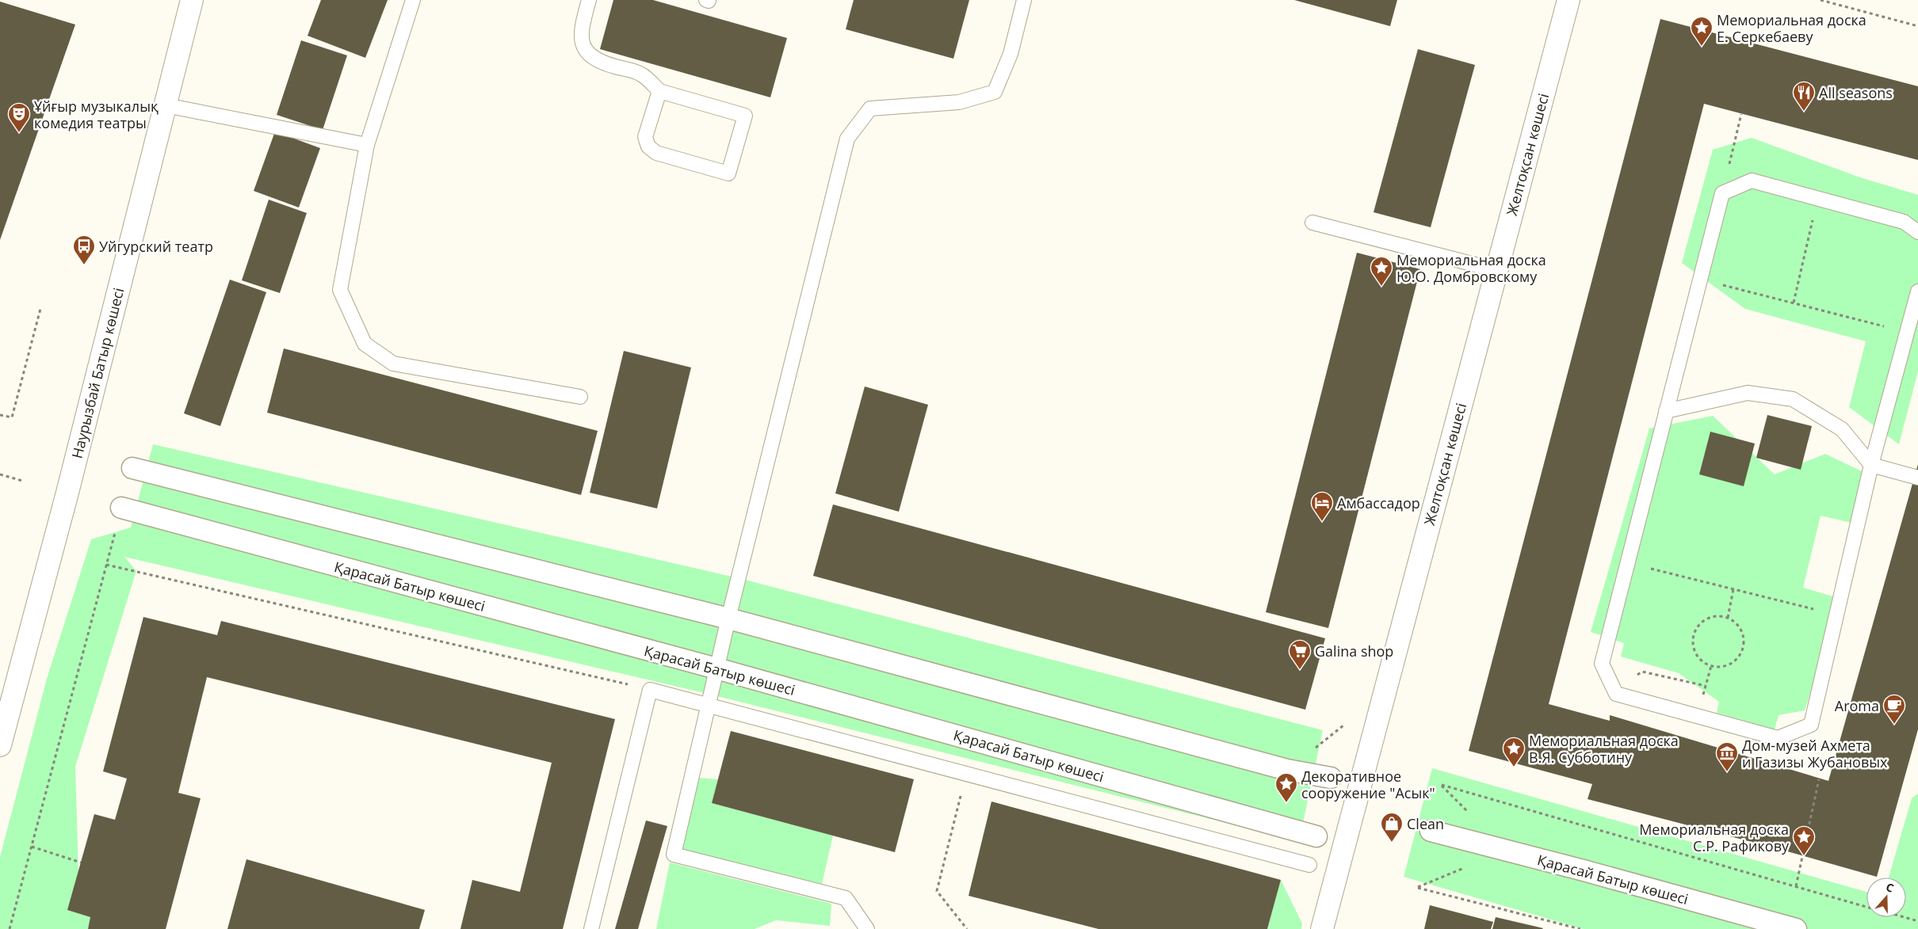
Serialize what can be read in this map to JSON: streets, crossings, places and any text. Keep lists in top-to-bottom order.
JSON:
{
  "streets": {
    "main road": ["Желтоқсан көшесі", "Наурызбай Батыр көшесі"],
    "street": ["Қарасай Батыр көшесі"]
  },
  "places": {
    "place": [
      "Мемориальная доска Е. Серкебаеву",
      "Мемориальная доска Ю.О. Домбровскому",
      "Мемориальная доска В.Я. Субботину",
      "Декоративное сооружение \"Асык\"",
      "Мемориальная доска С.Р. Рафикову"
    ],
    "restaurant": ["All seasons"],
    "theatre": ["Ұйғыр музыкалық комедия театры"],
    "bus stop": ["Уйгурский театр"],
    "hotel": ["Амбассадор"],
    "supermarket": ["Galina shop"],
    "cafe": ["Aroma"],
    "museum": ["Дом-музей Ахмета и Газизы Жубановых"],
    "shop": ["Clean"]
  },
  "north": "top"
}
